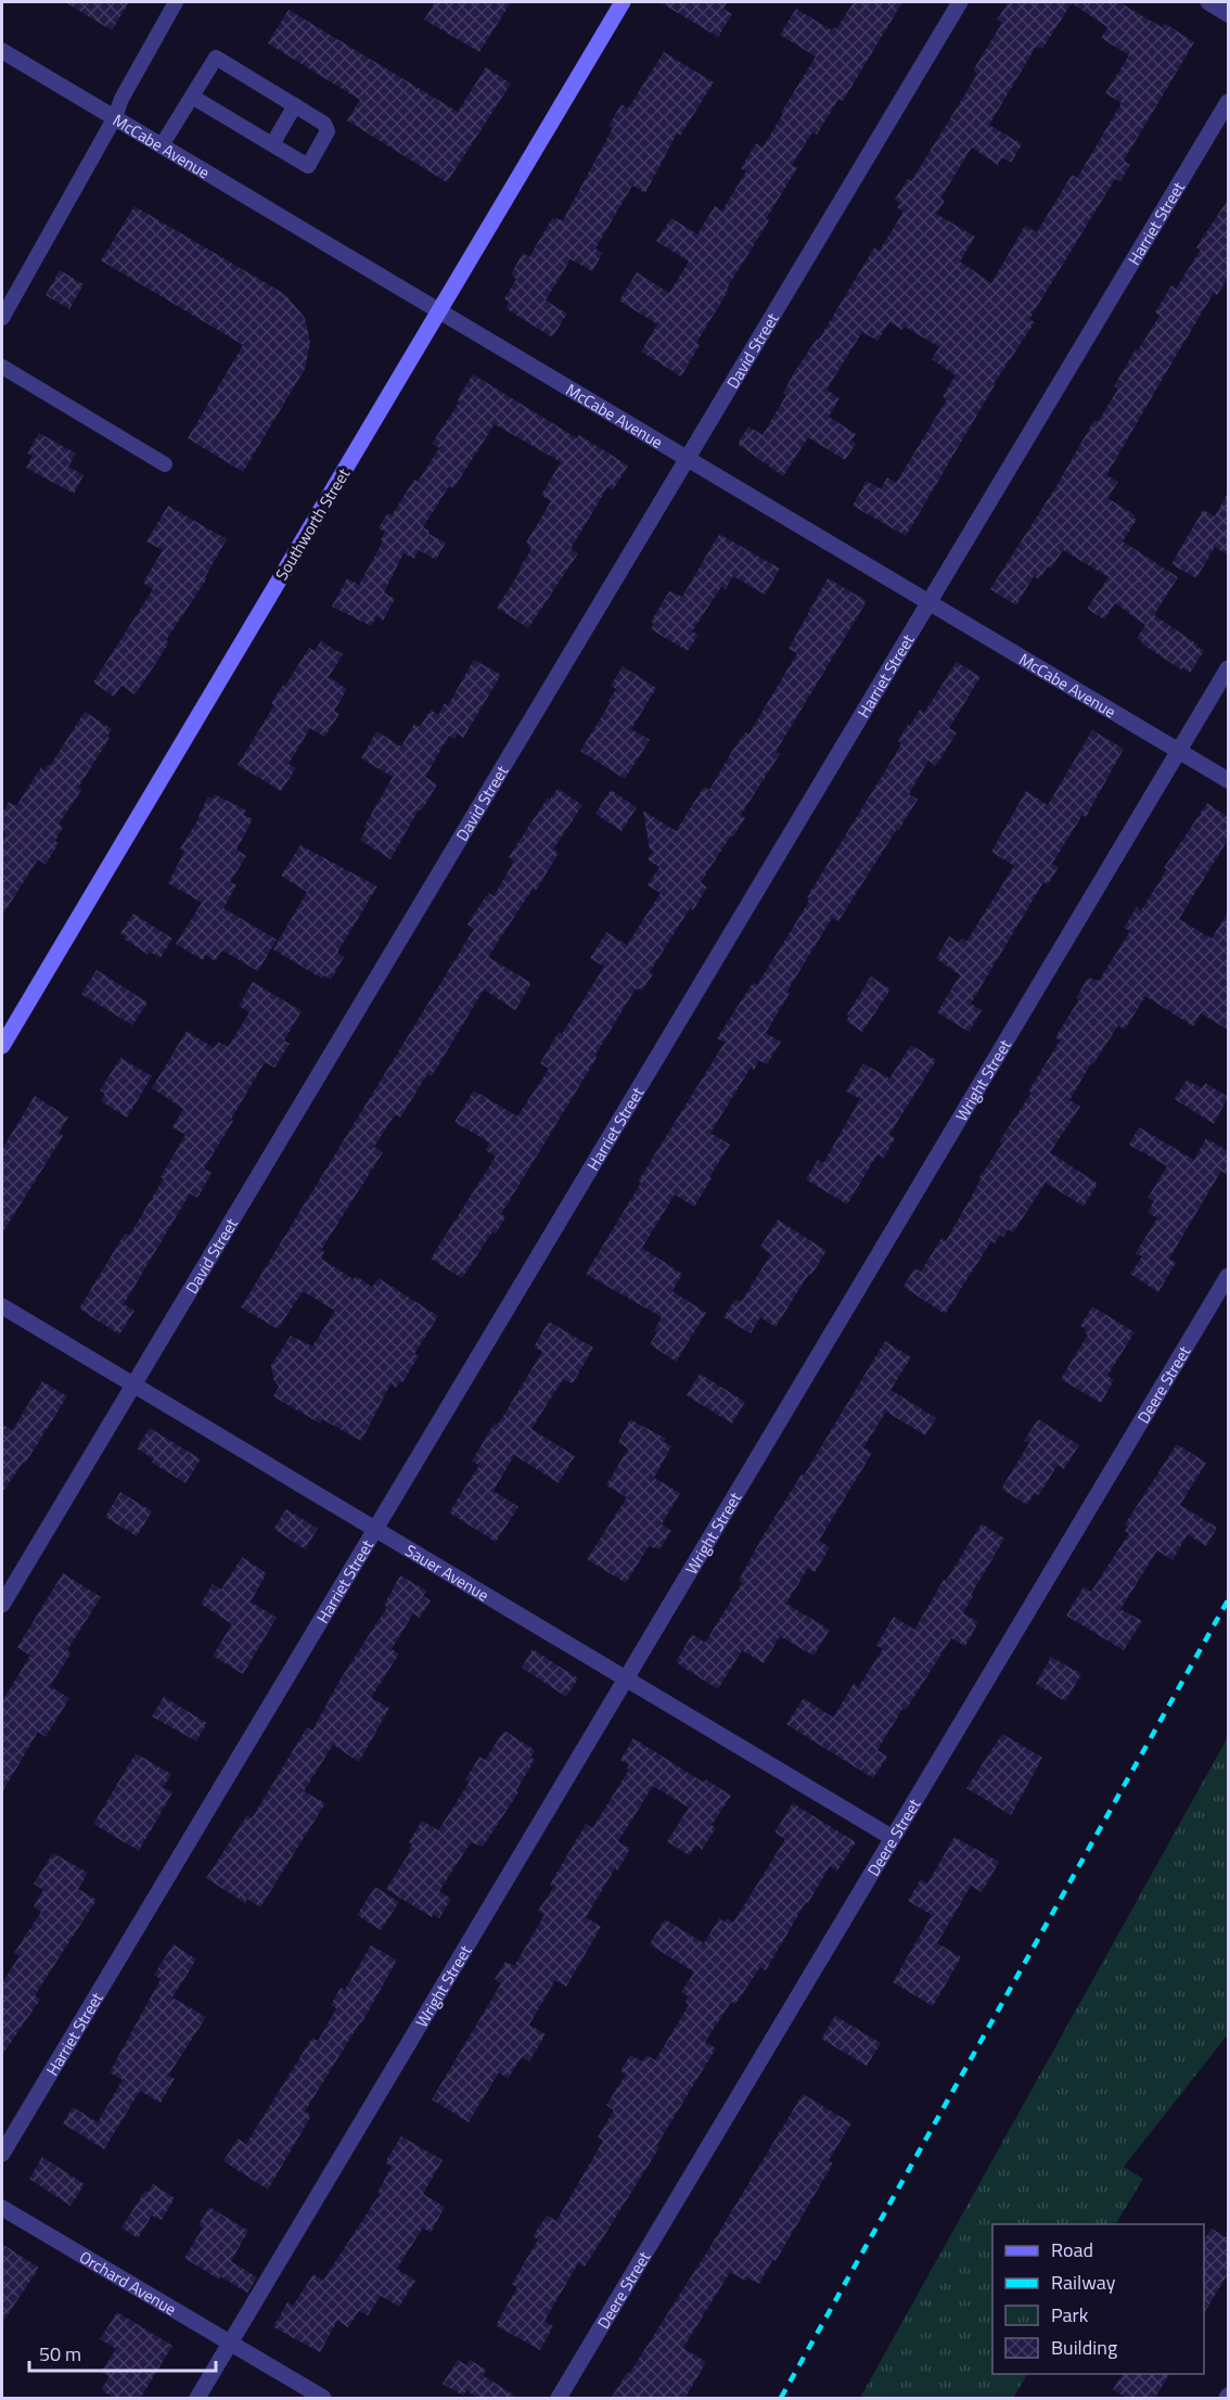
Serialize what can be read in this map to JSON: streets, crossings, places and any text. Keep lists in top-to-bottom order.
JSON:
{
  "streets": {
    "main road": ["Southworth Street"],
    "street": [
      "McCabe Avenue",
      "Harriet Street",
      "David Street",
      "Wright Street",
      "Deere Street",
      "Sauer Avenue",
      "Orchard Avenue"
    ]
  },
  "crossings": [
    ["McCabe Avenue", "Harriet Street"],
    ["McCabe Avenue", "David Street"],
    ["McCabe Avenue", "Southworth Street"],
    ["McCabe Avenue", "Wright Street"],
    ["Harriet Street", "Sauer Avenue"],
    ["David Street", "Sauer Avenue"],
    ["Wright Street", "Sauer Avenue"],
    ["Wright Street", "Orchard Avenue"],
    ["Deere Street", "Sauer Avenue"]
  ],
  "legend": [
    "Road",
    "Railway",
    "Park",
    "Building"
  ],
  "scale_bar": "50 m"
}
